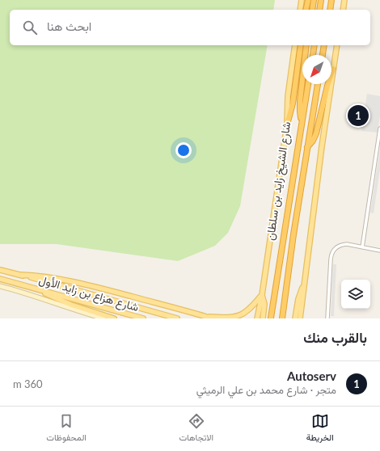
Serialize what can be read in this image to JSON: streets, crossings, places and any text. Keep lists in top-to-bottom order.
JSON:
{
  "streets": {
    "highway": ["شارع الشيخ زايد بن سلطان"],
    "main road": ["شارع هزاع بن زايد الأول"]
  },
  "north": "bottom left",
  "page": {
    "search": "ابحث هنا",
    "pins": "1",
    "heading": "بالقرب منك",
    "list": [
      {
        "mark": "1",
        "name": "Autoserv",
        "note": "متجر · شارع محمد بن علي الرميثي",
        "value": "360 m"
      }
    ],
    "nav": ["الخريطة", "الاتجاهات", "المحفوظات"]
  }
}
